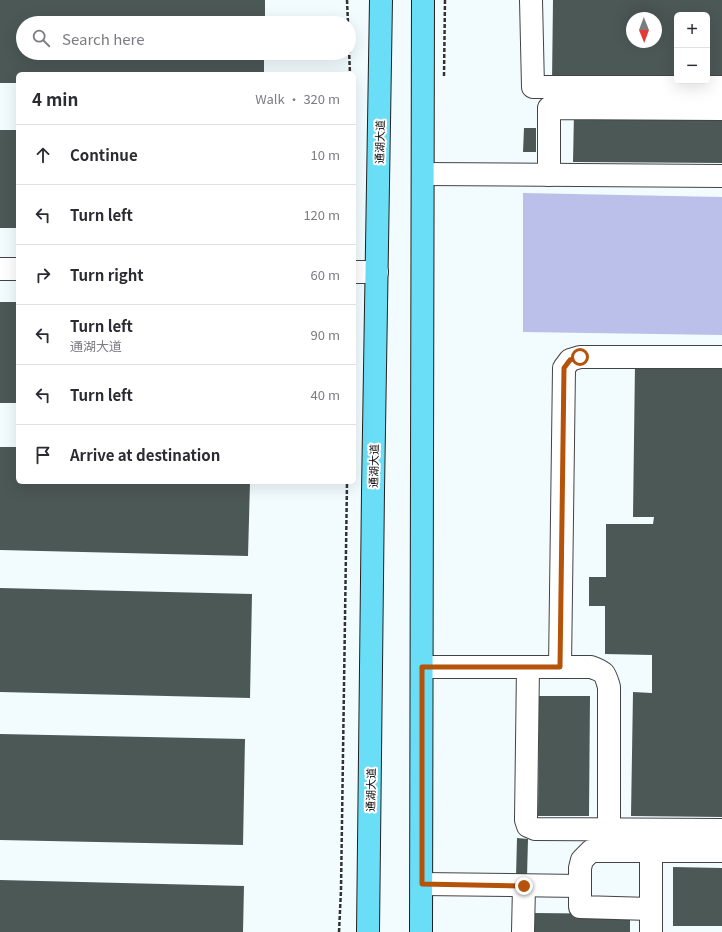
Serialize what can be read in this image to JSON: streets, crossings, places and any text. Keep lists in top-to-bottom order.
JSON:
{
  "streets": {
    "main road": ["通湖大道"]
  },
  "north": "bottom",
  "page": {
    "map_buttons": ["+", "−"],
    "search": "Search here",
    "heading": ["4 min", "Walk · 320 m"],
    "list": [
      ["Continue", "10 m"],
      ["Turn left", "120 m"],
      ["Turn right", "60 m"],
      ["Turn left", "通湖大道", "90 m"],
      ["Turn left", "40 m"],
      "Arrive at destination"
    ]
  }
}
